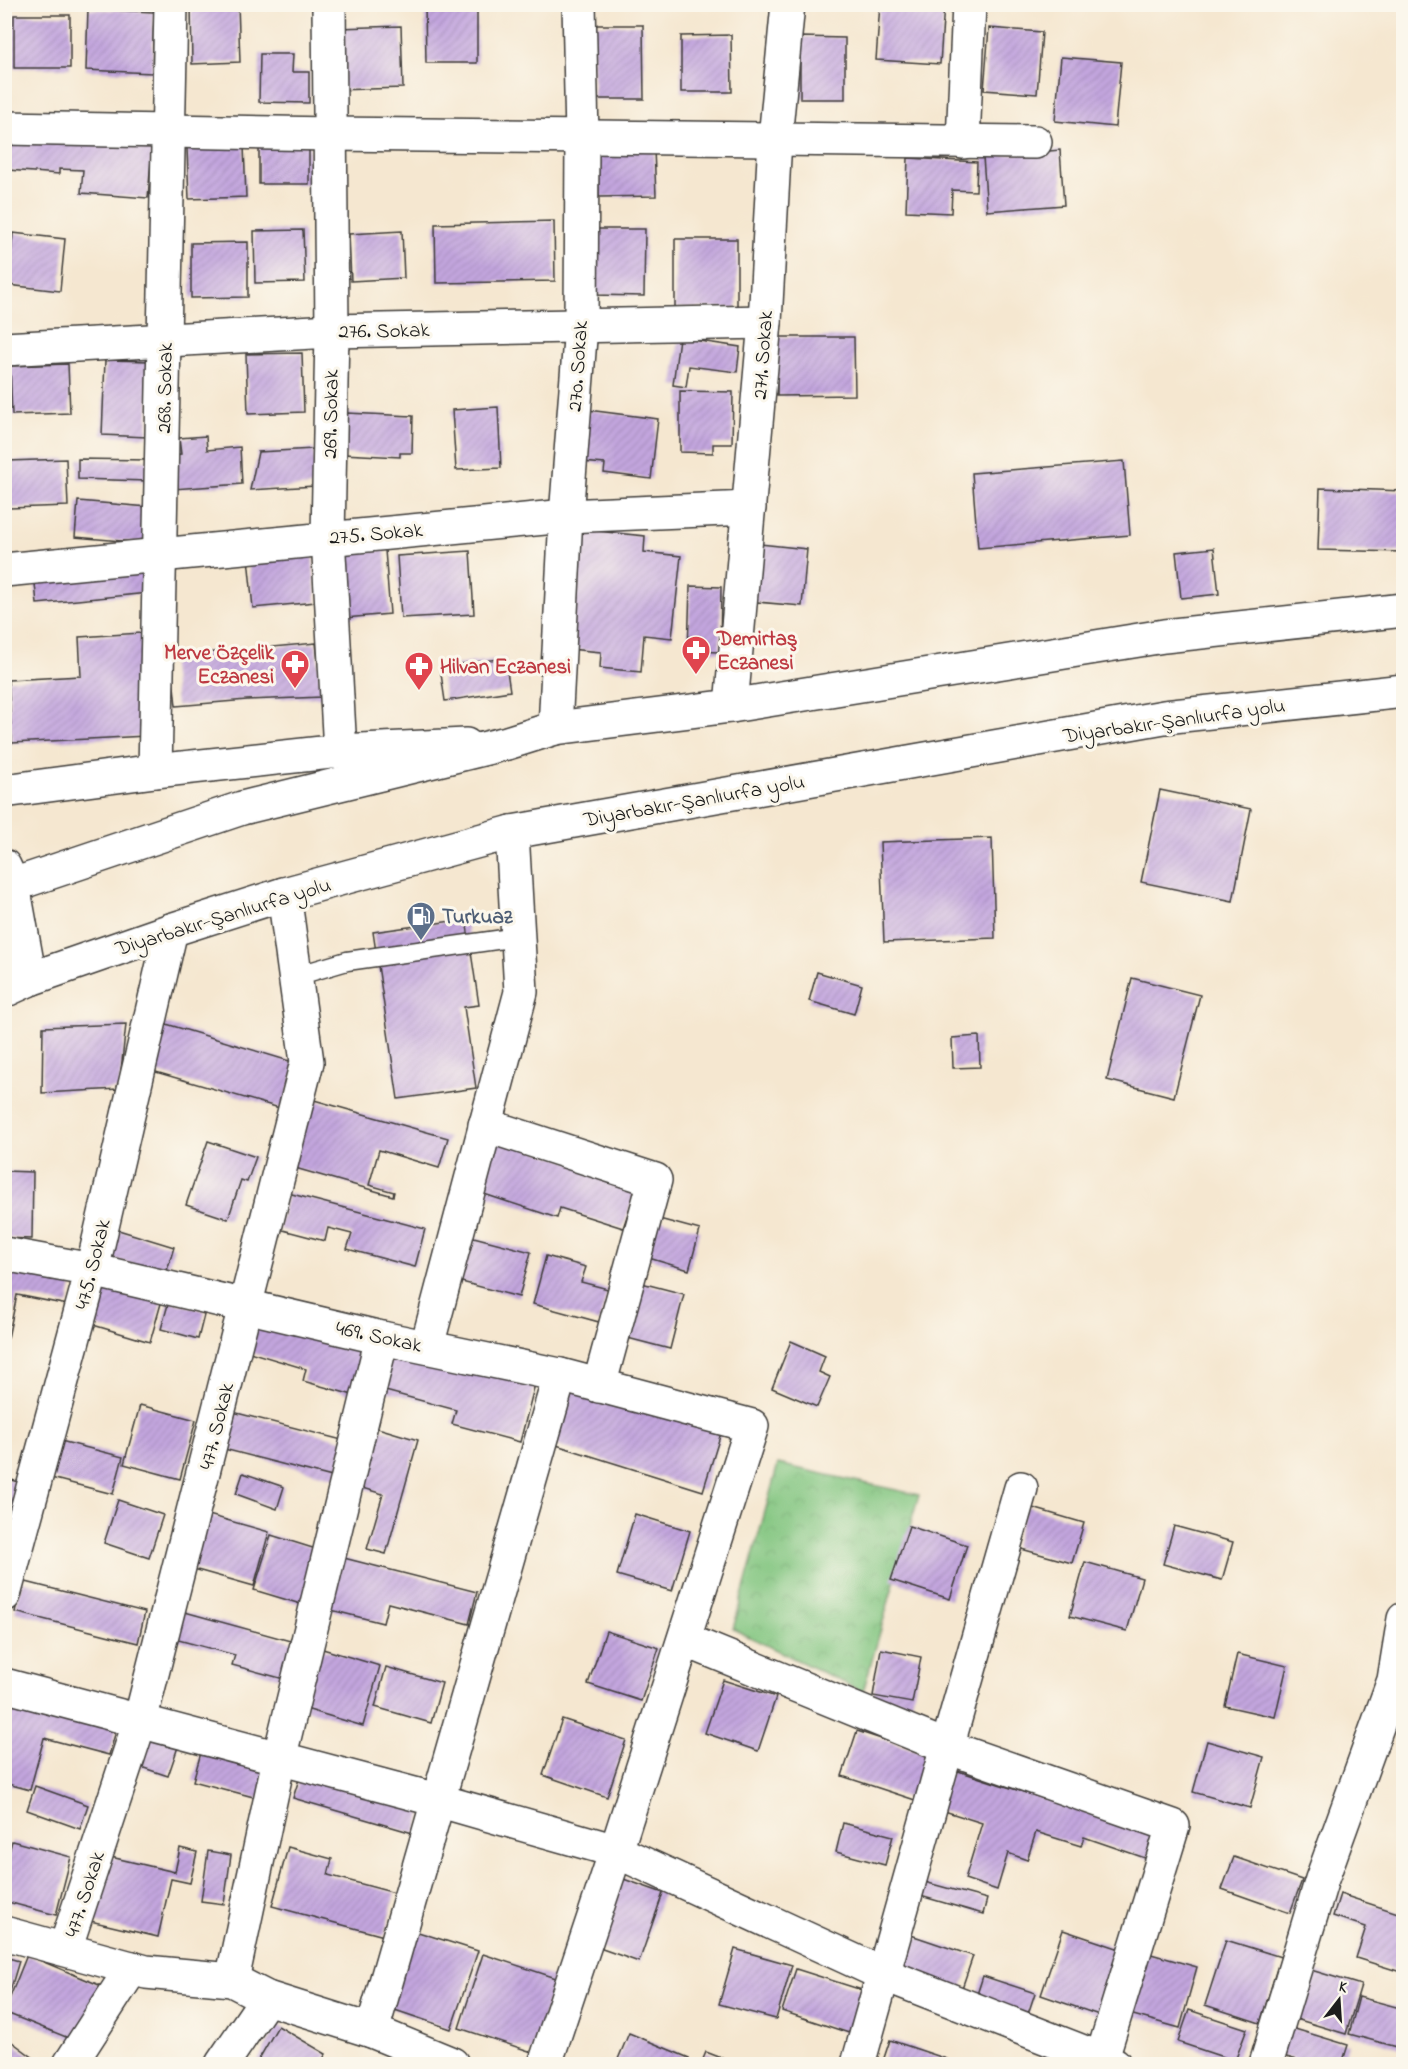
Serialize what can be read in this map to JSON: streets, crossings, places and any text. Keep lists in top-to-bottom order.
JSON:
{
  "streets": {
    "main road": [
      "276. Sokak",
      "271. Sokak",
      "270. Sokak",
      "268. Sokak",
      "269. Sokak",
      "275. Sokak",
      "Diyarbakır-Şanlıurfa yolu",
      "475. Sokak",
      "469. Sokak",
      "477. Sokak"
    ]
  },
  "crossings": [
    ["276. Sokak", "271. Sokak"],
    ["276. Sokak", "270. Sokak"],
    ["276. Sokak", "268. Sokak"],
    ["276. Sokak", "269. Sokak"],
    ["271. Sokak", "275. Sokak"],
    ["270. Sokak", "275. Sokak"],
    ["268. Sokak", "275. Sokak"],
    ["269. Sokak", "275. Sokak"],
    ["Diyarbakır-Şanlıurfa yolu", "475. Sokak"],
    ["Diyarbakır-Şanlıurfa yolu", "477. Sokak"],
    ["475. Sokak", "469. Sokak"],
    ["469. Sokak", "477. Sokak"]
  ],
  "places": {
    "pharmacy": ["Demirtaş Eczanesi", "Merve Özçelik Eczanesi", "Hilvan Eczanesi"],
    "fuel station": ["Turkuaz"]
  },
  "north": "top"
}
